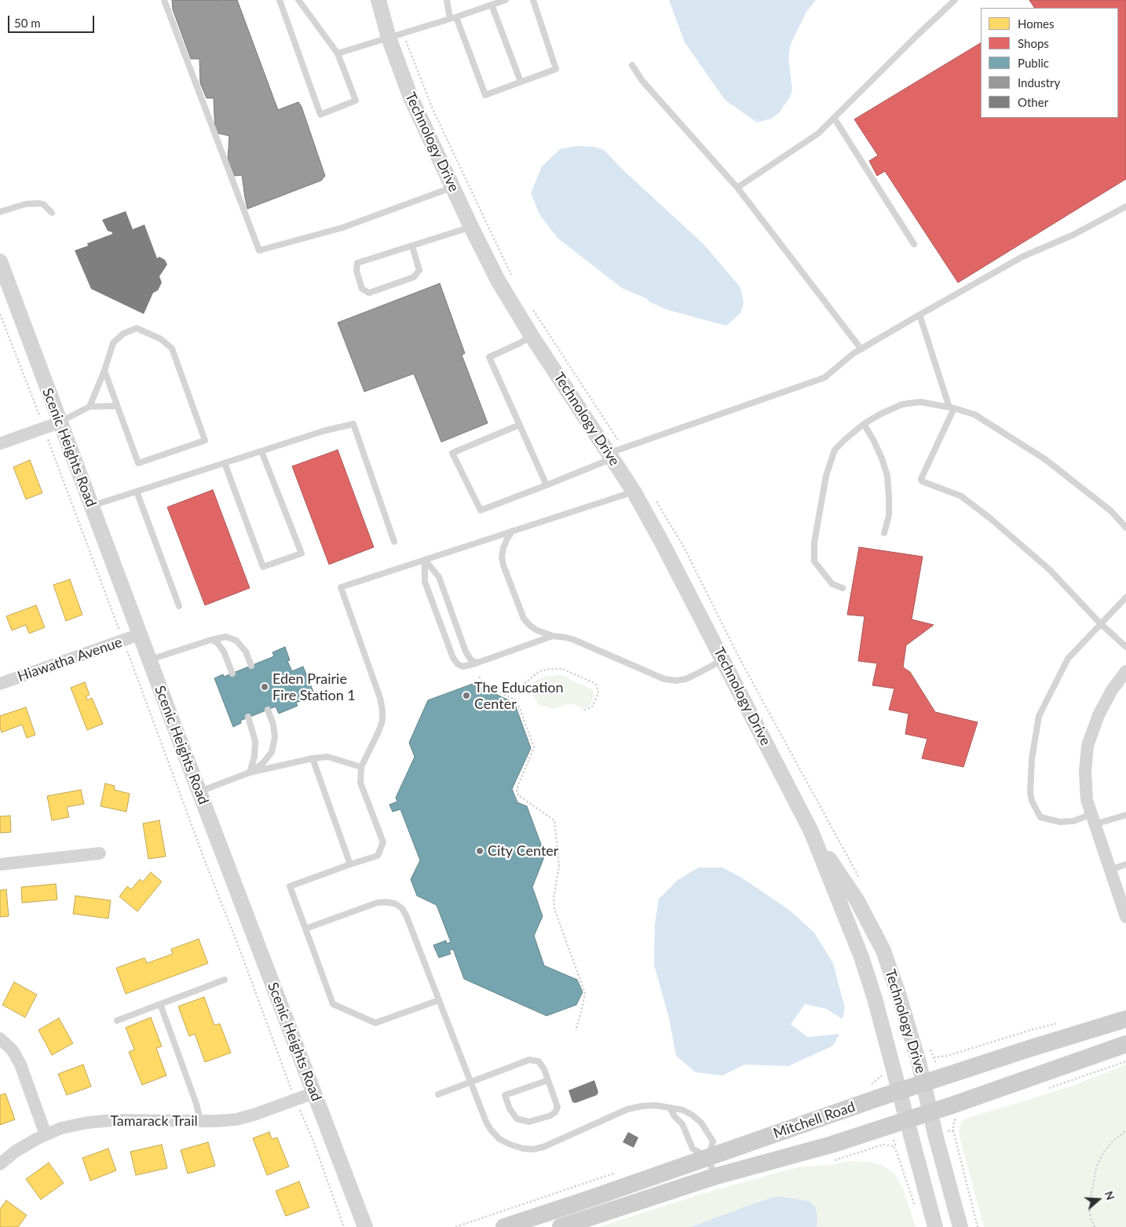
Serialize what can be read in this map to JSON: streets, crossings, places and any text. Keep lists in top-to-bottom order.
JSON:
{
  "streets": {
    "main road": ["Mitchell Road"],
    "street": [
      "Technology Drive",
      "Scenic Heights Road",
      "Hiawatha Avenue",
      "Tamarack Trail"
    ]
  },
  "crossings": [
    ["Technology Drive", "Mitchell Road"],
    ["Scenic Heights Road", "Hiawatha Avenue"],
    ["Scenic Heights Road", "Tamarack Trail"]
  ],
  "places": ["Eden Prairie Fire Station 1", "The Education Center", "City Center"],
  "legend": [
    "Homes",
    "Shops",
    "Public",
    "Industry",
    "Other"
  ],
  "scale_bar": "50 m",
  "north": "right"
}
